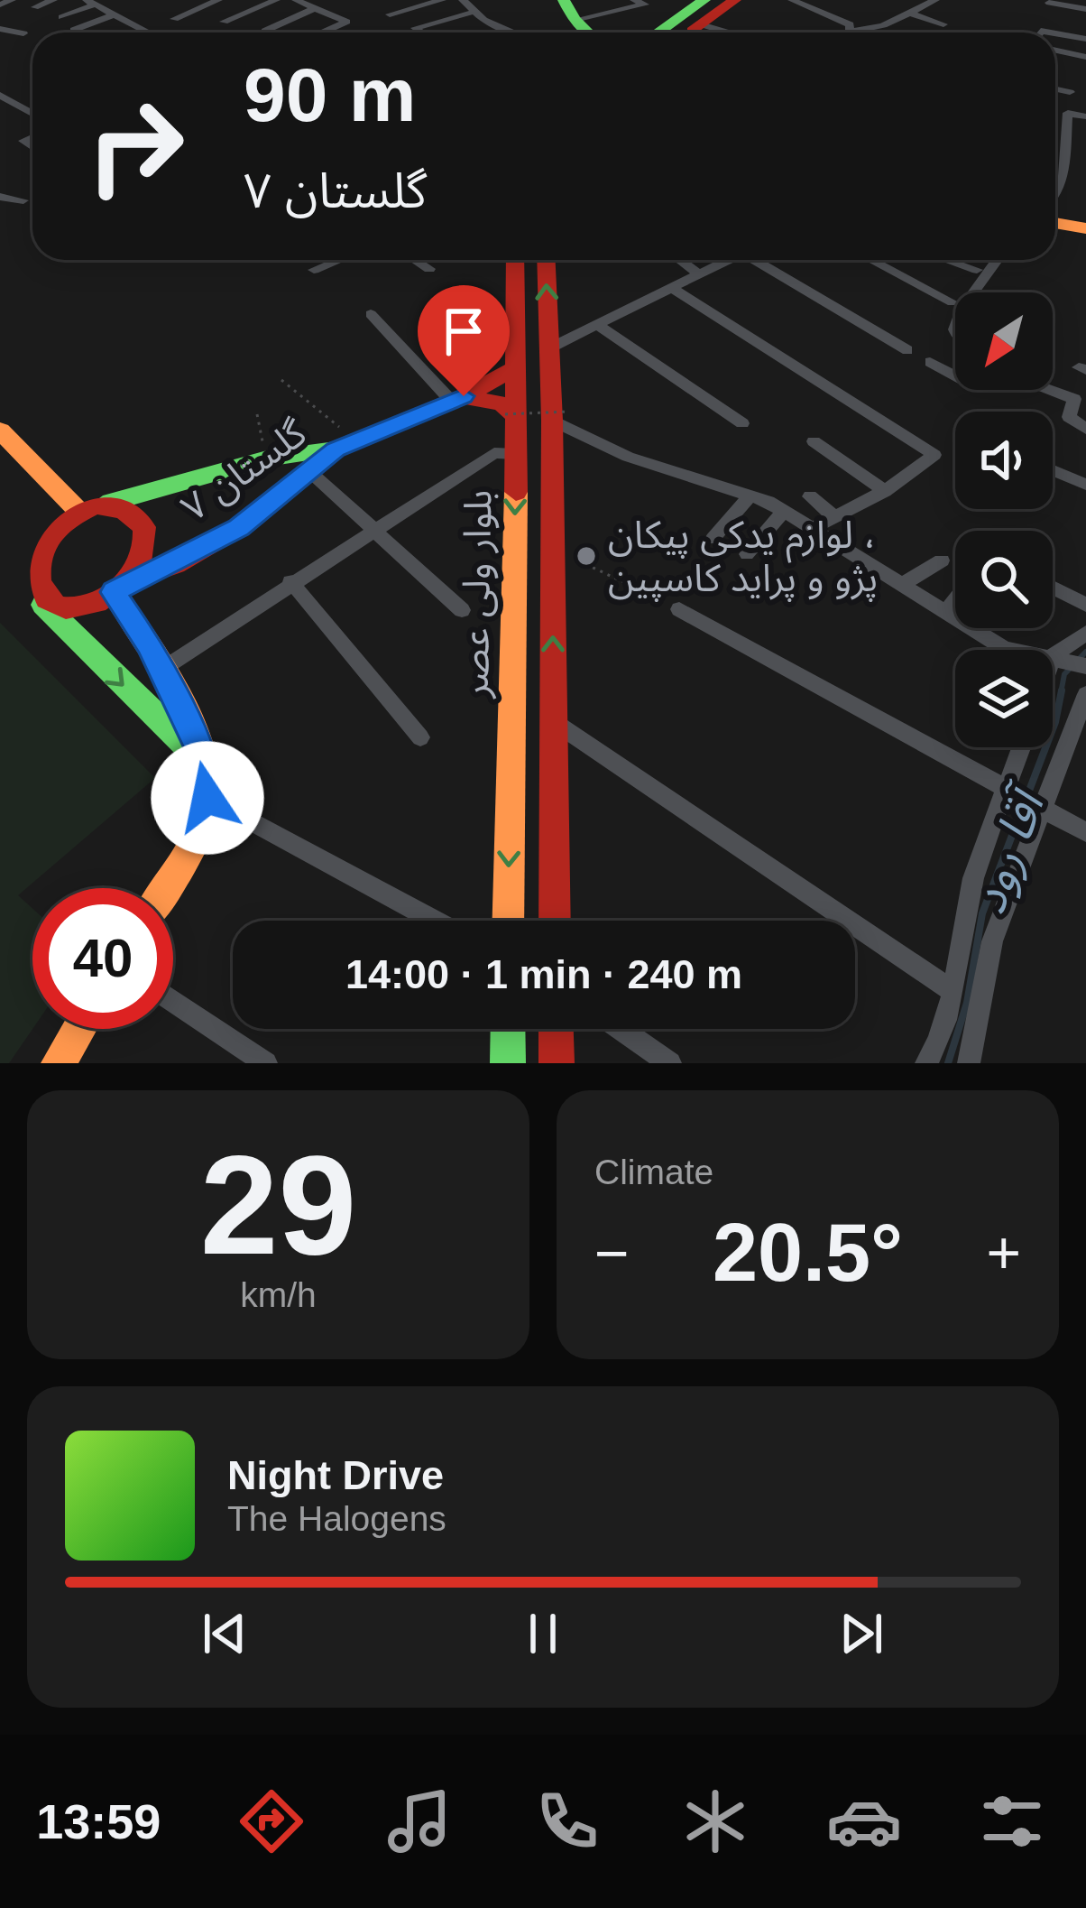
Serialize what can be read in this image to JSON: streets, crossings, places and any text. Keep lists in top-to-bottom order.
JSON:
{
  "streets": {
    "main road": ["گلستان ۷", "بلوار ولی عصر"]
  },
  "crossings": [
    ["گلستان ۷", "بلوار ولی عصر"]
  ],
  "water": ["آقا رود"],
  "places": ["لوازم یدکی پیکان ، پژو و پراید کاسپین"],
  "north": "bottom left",
  "page": {
    "turn": ["90 m", "گلستان ۷"],
    "limit": "40",
    "trip": "14:00 · 1 min · 240 m",
    "tile": [
      ["29", "km/h"],
      "Climate"
    ],
    "heat": ["−", "20.5°", "+"],
    "song": ["Night Drive", "The Halogens"],
    "tabs": "13:59"
  }
}
